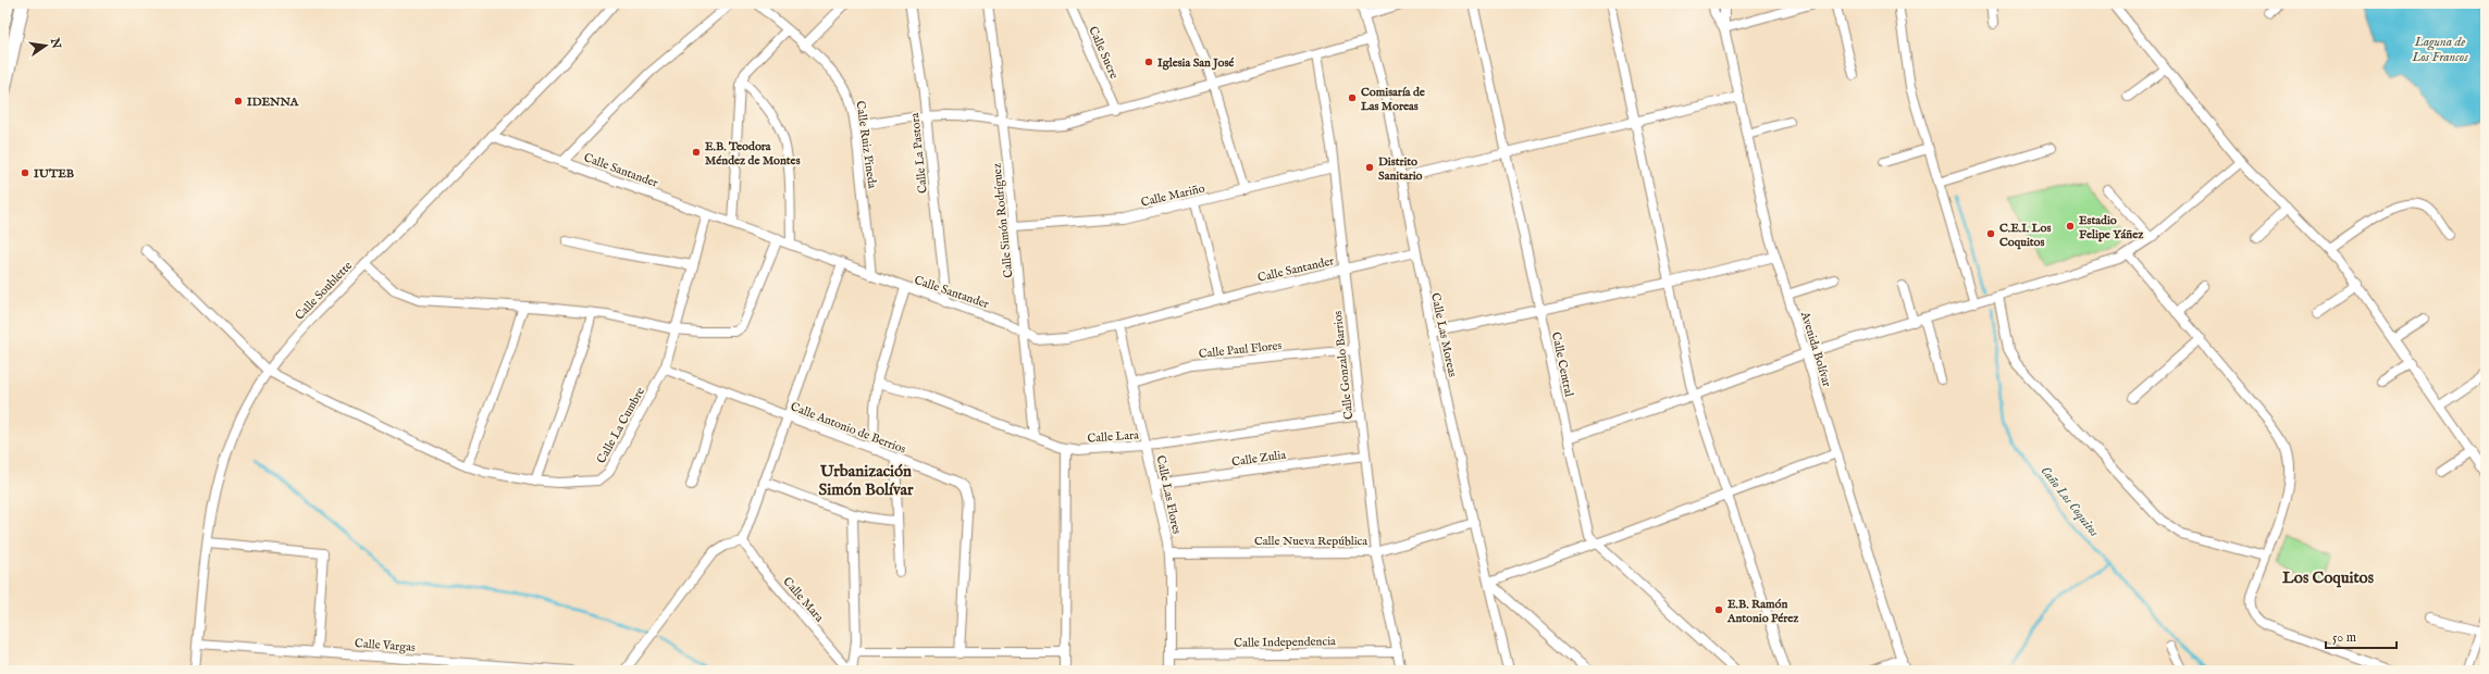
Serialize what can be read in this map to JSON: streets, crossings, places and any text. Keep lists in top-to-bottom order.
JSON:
{
  "streets": {
    "street": [
      "Calle Sucre",
      "Calle Ruiz Pineda",
      "Calle La Pastora",
      "Calle Santander",
      "Calle Mariño",
      "Calle Simón Rodríguez",
      "Calle Soublette",
      "Calle Las Moreas",
      "Calle Paul Flores",
      "Avenida Bolívar",
      "Calle Central",
      "Calle Gonzalo Barrios",
      "Calle La Cumbre",
      "Calle Antonio de Berrios",
      "Calle Lara",
      "Calle Zulia",
      "Calle Las Flores",
      "Calle Nueva República",
      "Calle Mara",
      "Calle Independencia",
      "Calle Vargas"
    ]
  },
  "crossings": [
    ["Calle Ruiz Pineda", "Calle Santander"],
    ["Calle La Pastora", "Calle Santander"],
    ["Calle Santander", "Calle Simón Rodríguez"],
    ["Calle Santander", "Calle Soublette"],
    ["Calle Santander", "Calle Las Moreas"],
    ["Calle Santander", "Calle Gonzalo Barrios"],
    ["Calle Santander", "Calle La Cumbre"],
    ["Calle Santander", "Calle Las Flores"],
    ["Calle Mariño", "Calle Simón Rodríguez"],
    ["Calle Mariño", "Calle Gonzalo Barrios"],
    ["Calle Simón Rodríguez", "Calle Lara"],
    ["Calle Soublette", "Calle La Cumbre"],
    ["Calle Soublette", "Calle Vargas"],
    ["Calle Las Moreas", "Calle Nueva República"],
    ["Calle Paul Flores", "Calle Gonzalo Barrios"],
    ["Calle Paul Flores", "Calle Las Flores"],
    ["Calle Gonzalo Barrios", "Calle Lara"],
    ["Calle Gonzalo Barrios", "Calle Zulia"],
    ["Calle Gonzalo Barrios", "Calle Nueva República"],
    ["Calle Gonzalo Barrios", "Calle Independencia"],
    ["Calle La Cumbre", "Calle Antonio de Berrios"],
    ["Calle Lara", "Calle Las Flores"],
    ["Calle Zulia", "Calle Las Flores"],
    ["Calle Las Flores", "Calle Nueva República"],
    ["Calle Las Flores", "Calle Independencia"]
  ],
  "districts": ["Urbanización Simón Bolívar", "Los Coquitos"],
  "water": ["Laguna de Los Francos", "Caño Los Coquitos"],
  "places": [
    "Iglesia San José",
    "Comisaría de Las Moreas",
    "IDENNA",
    "E.B. Teodora Méndez de Montes",
    "Distrito Sanitario",
    "IUTEB",
    "Estadio Felipe Yáñez",
    "C.E.I. Los Coquitos",
    "E.B. Ramón Antonio Pérez"
  ],
  "scale_bar": "50 m",
  "north": "right"
}
